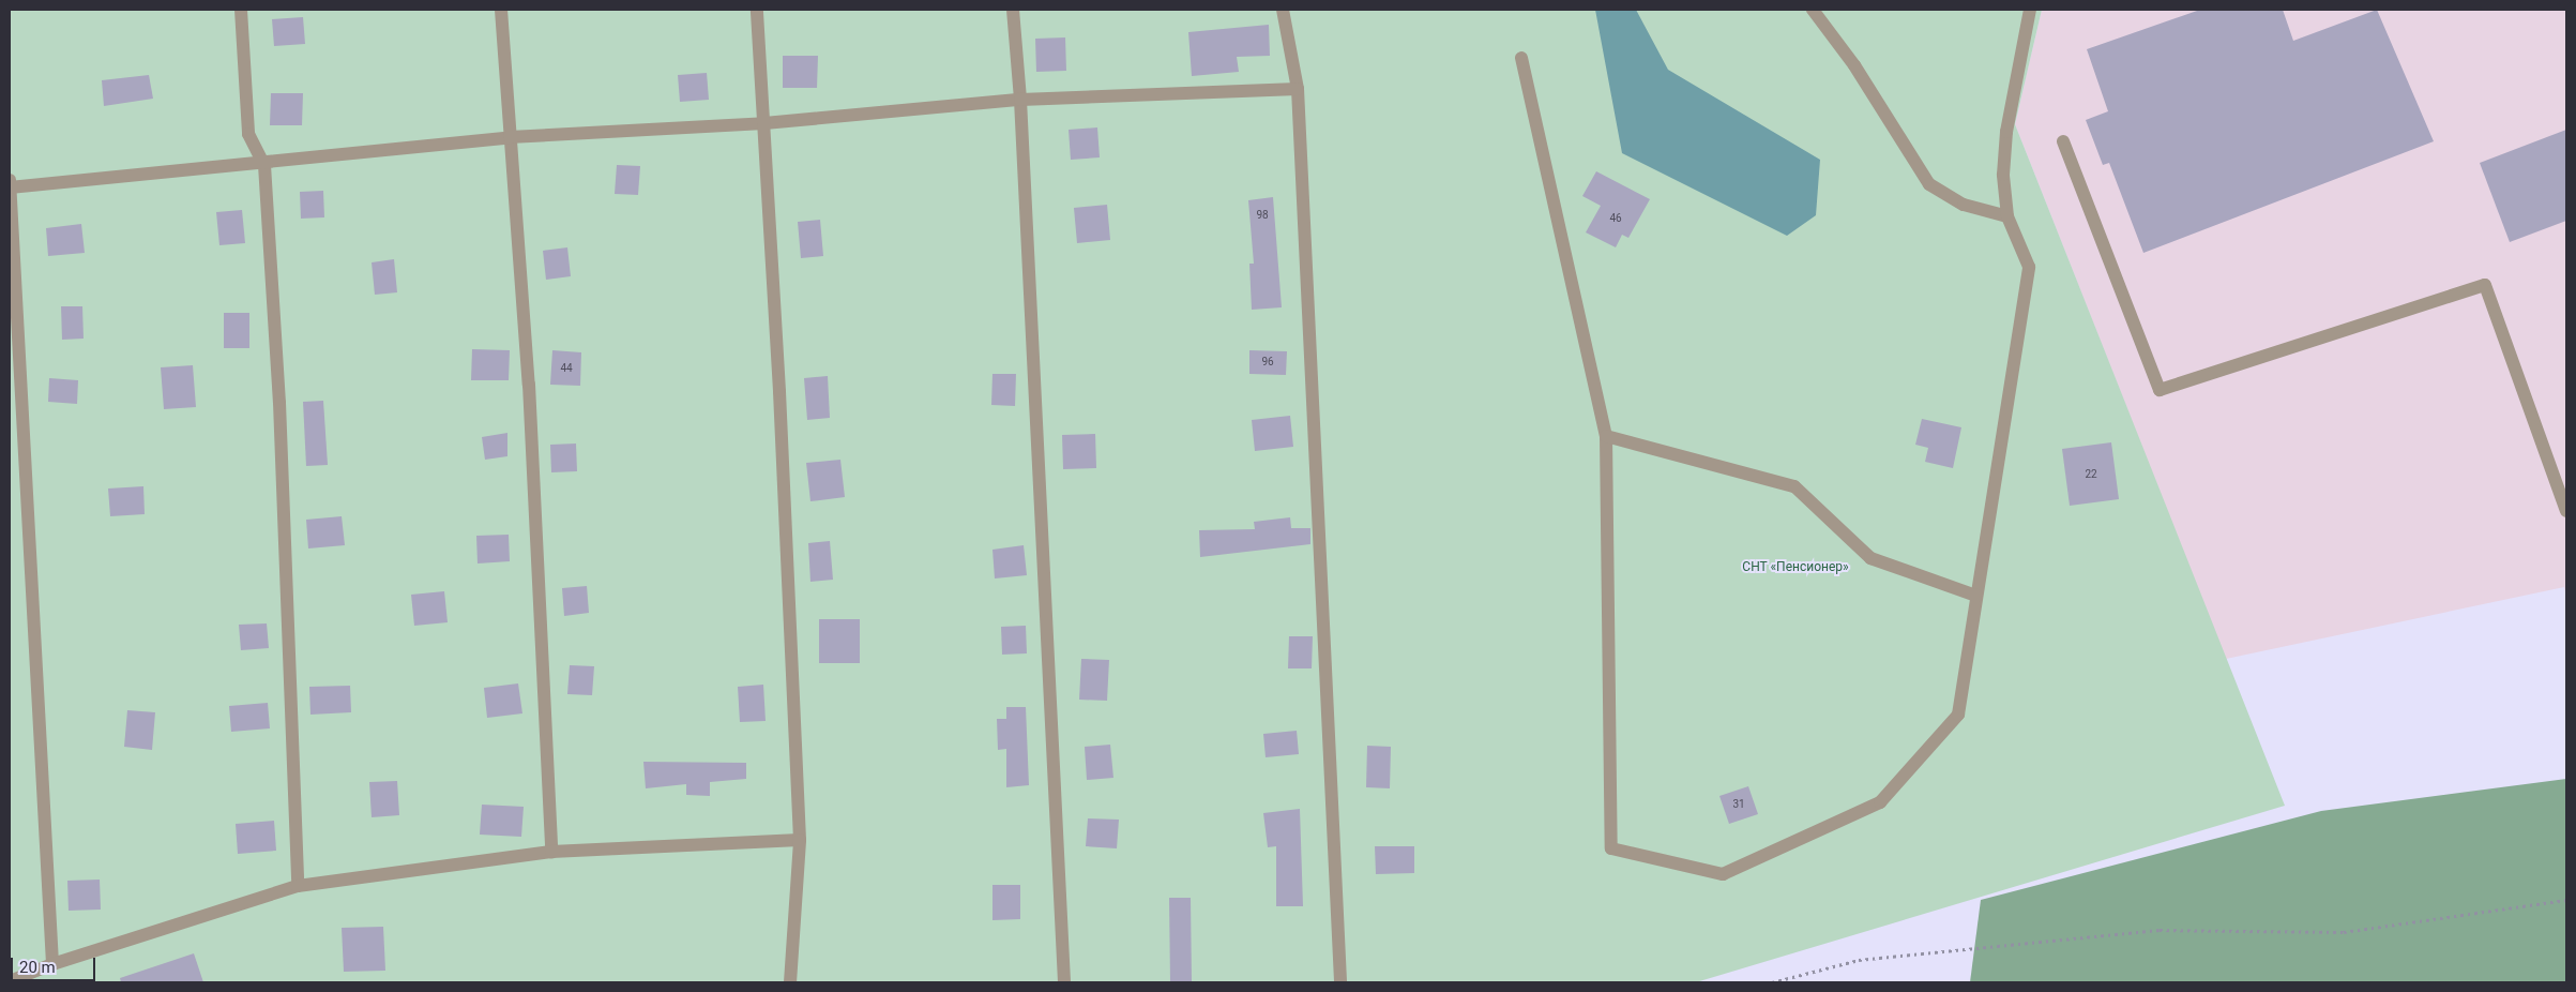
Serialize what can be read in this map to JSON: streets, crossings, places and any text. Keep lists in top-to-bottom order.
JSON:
{
  "parks": ["СНТ «Пенсионер»"],
  "house_numbers": [
    "98",
    "46",
    "96",
    "44",
    "22",
    "31"
  ],
  "scale_bar": "20 m"
}
